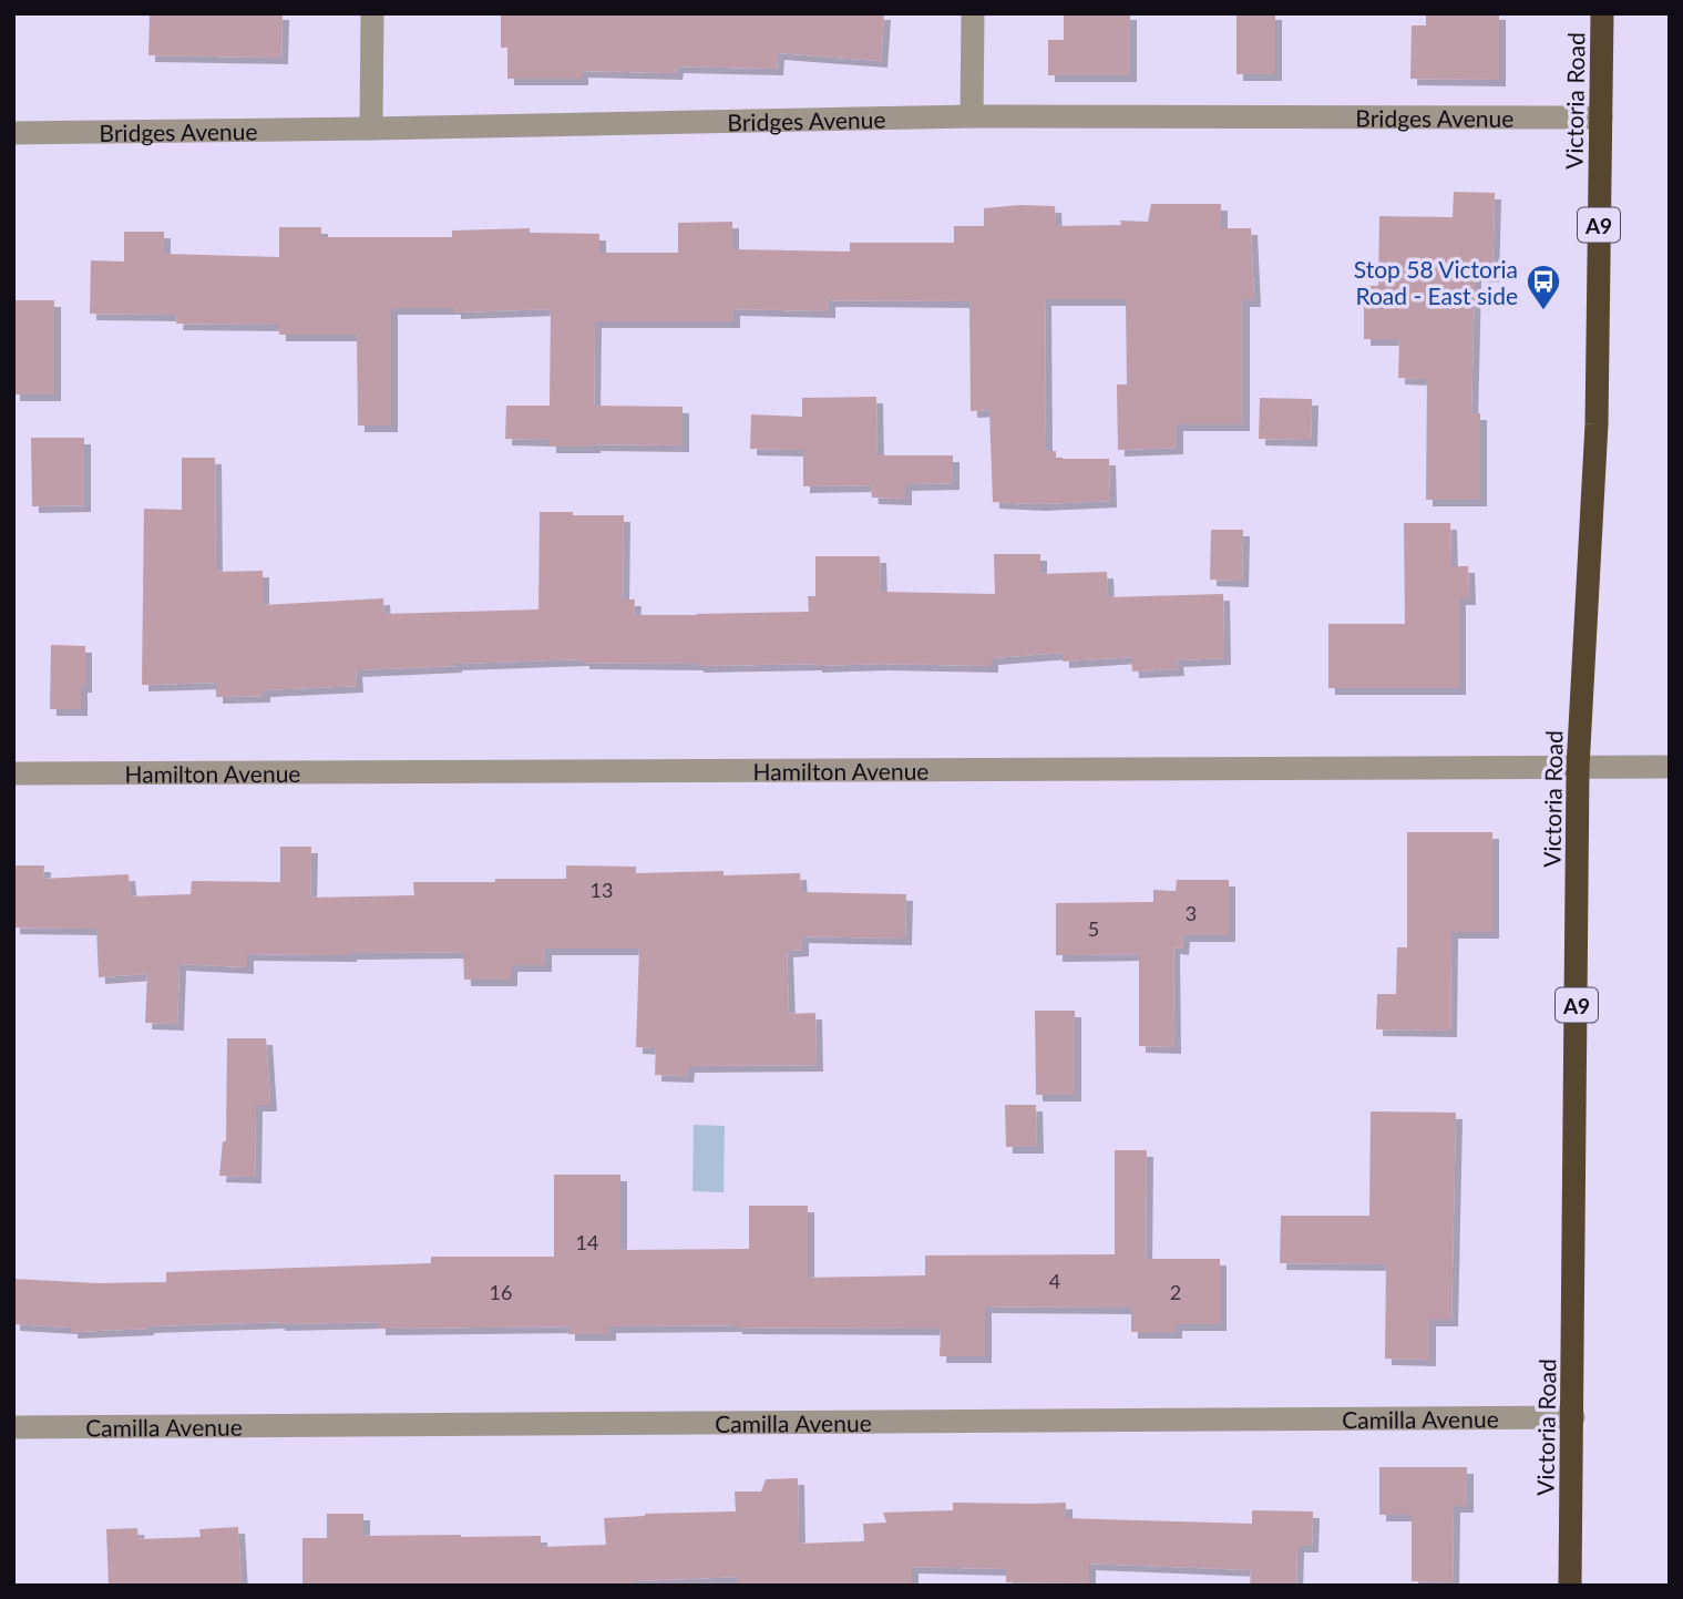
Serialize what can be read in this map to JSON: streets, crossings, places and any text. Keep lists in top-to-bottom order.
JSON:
{
  "streets": {
    "highway": ["Victoria Road", "A9"],
    "street": ["Bridges Avenue", "Hamilton Avenue", "Camilla Avenue"]
  },
  "crossings": [
    ["Victoria Road", "Bridges Avenue"],
    ["Victoria Road", "Hamilton Avenue"],
    ["Victoria Road", "Camilla Avenue"]
  ],
  "places": {
    "bus stop": ["Stop 58 Victoria Road - East side"]
  },
  "house_numbers": [
    "13",
    "3",
    "5",
    "14",
    "4",
    "16",
    "2"
  ]
}
